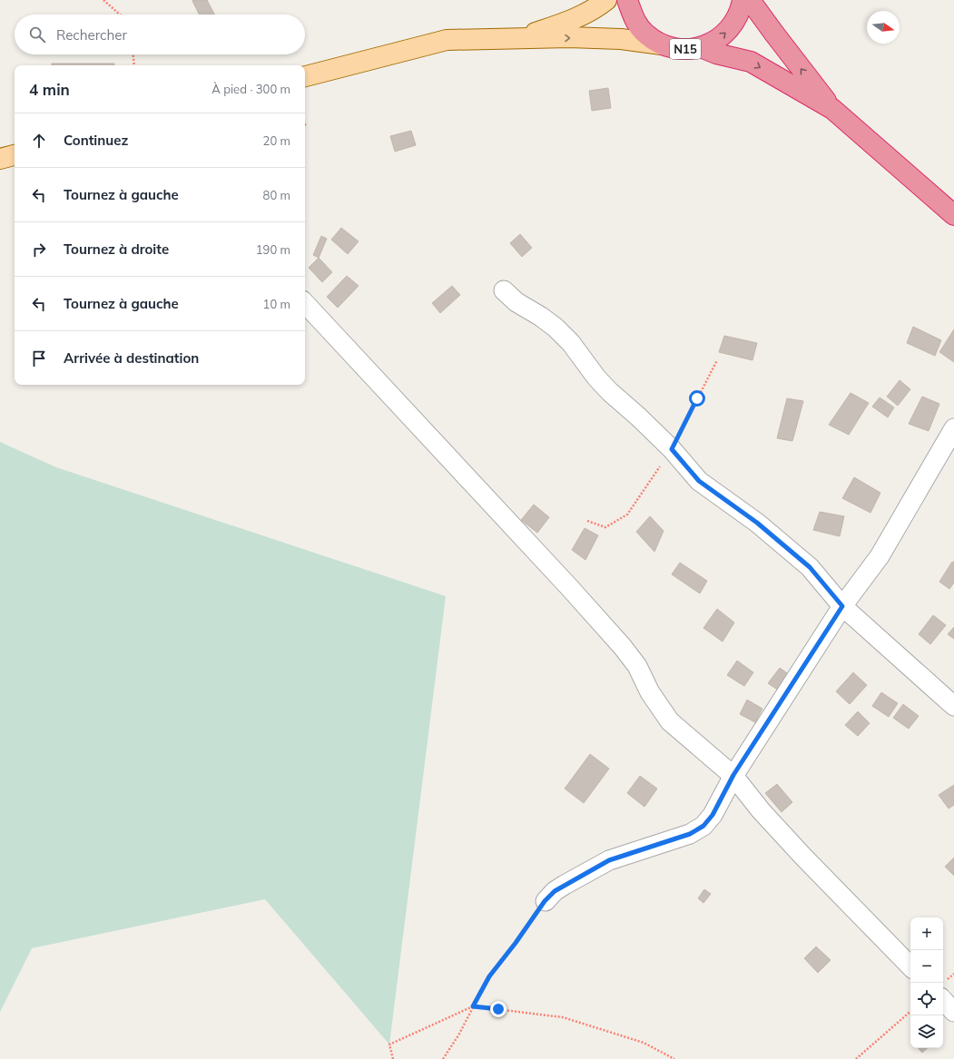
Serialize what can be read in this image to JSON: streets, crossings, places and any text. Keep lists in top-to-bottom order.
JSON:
{
  "streets": {
    "highway": ["N15"]
  },
  "north": "right",
  "page": {
    "search": "Rechercher",
    "heading": ["4 min", "À pied · 300 m"],
    "list": [
      ["Continuez", "20 m"],
      ["Tournez à gauche", "80 m"],
      ["Tournez à droite", "190 m"],
      ["Tournez à gauche", "10 m"],
      "Arrivée à destination"
    ],
    "map_buttons": ["+", "−"]
  }
}
